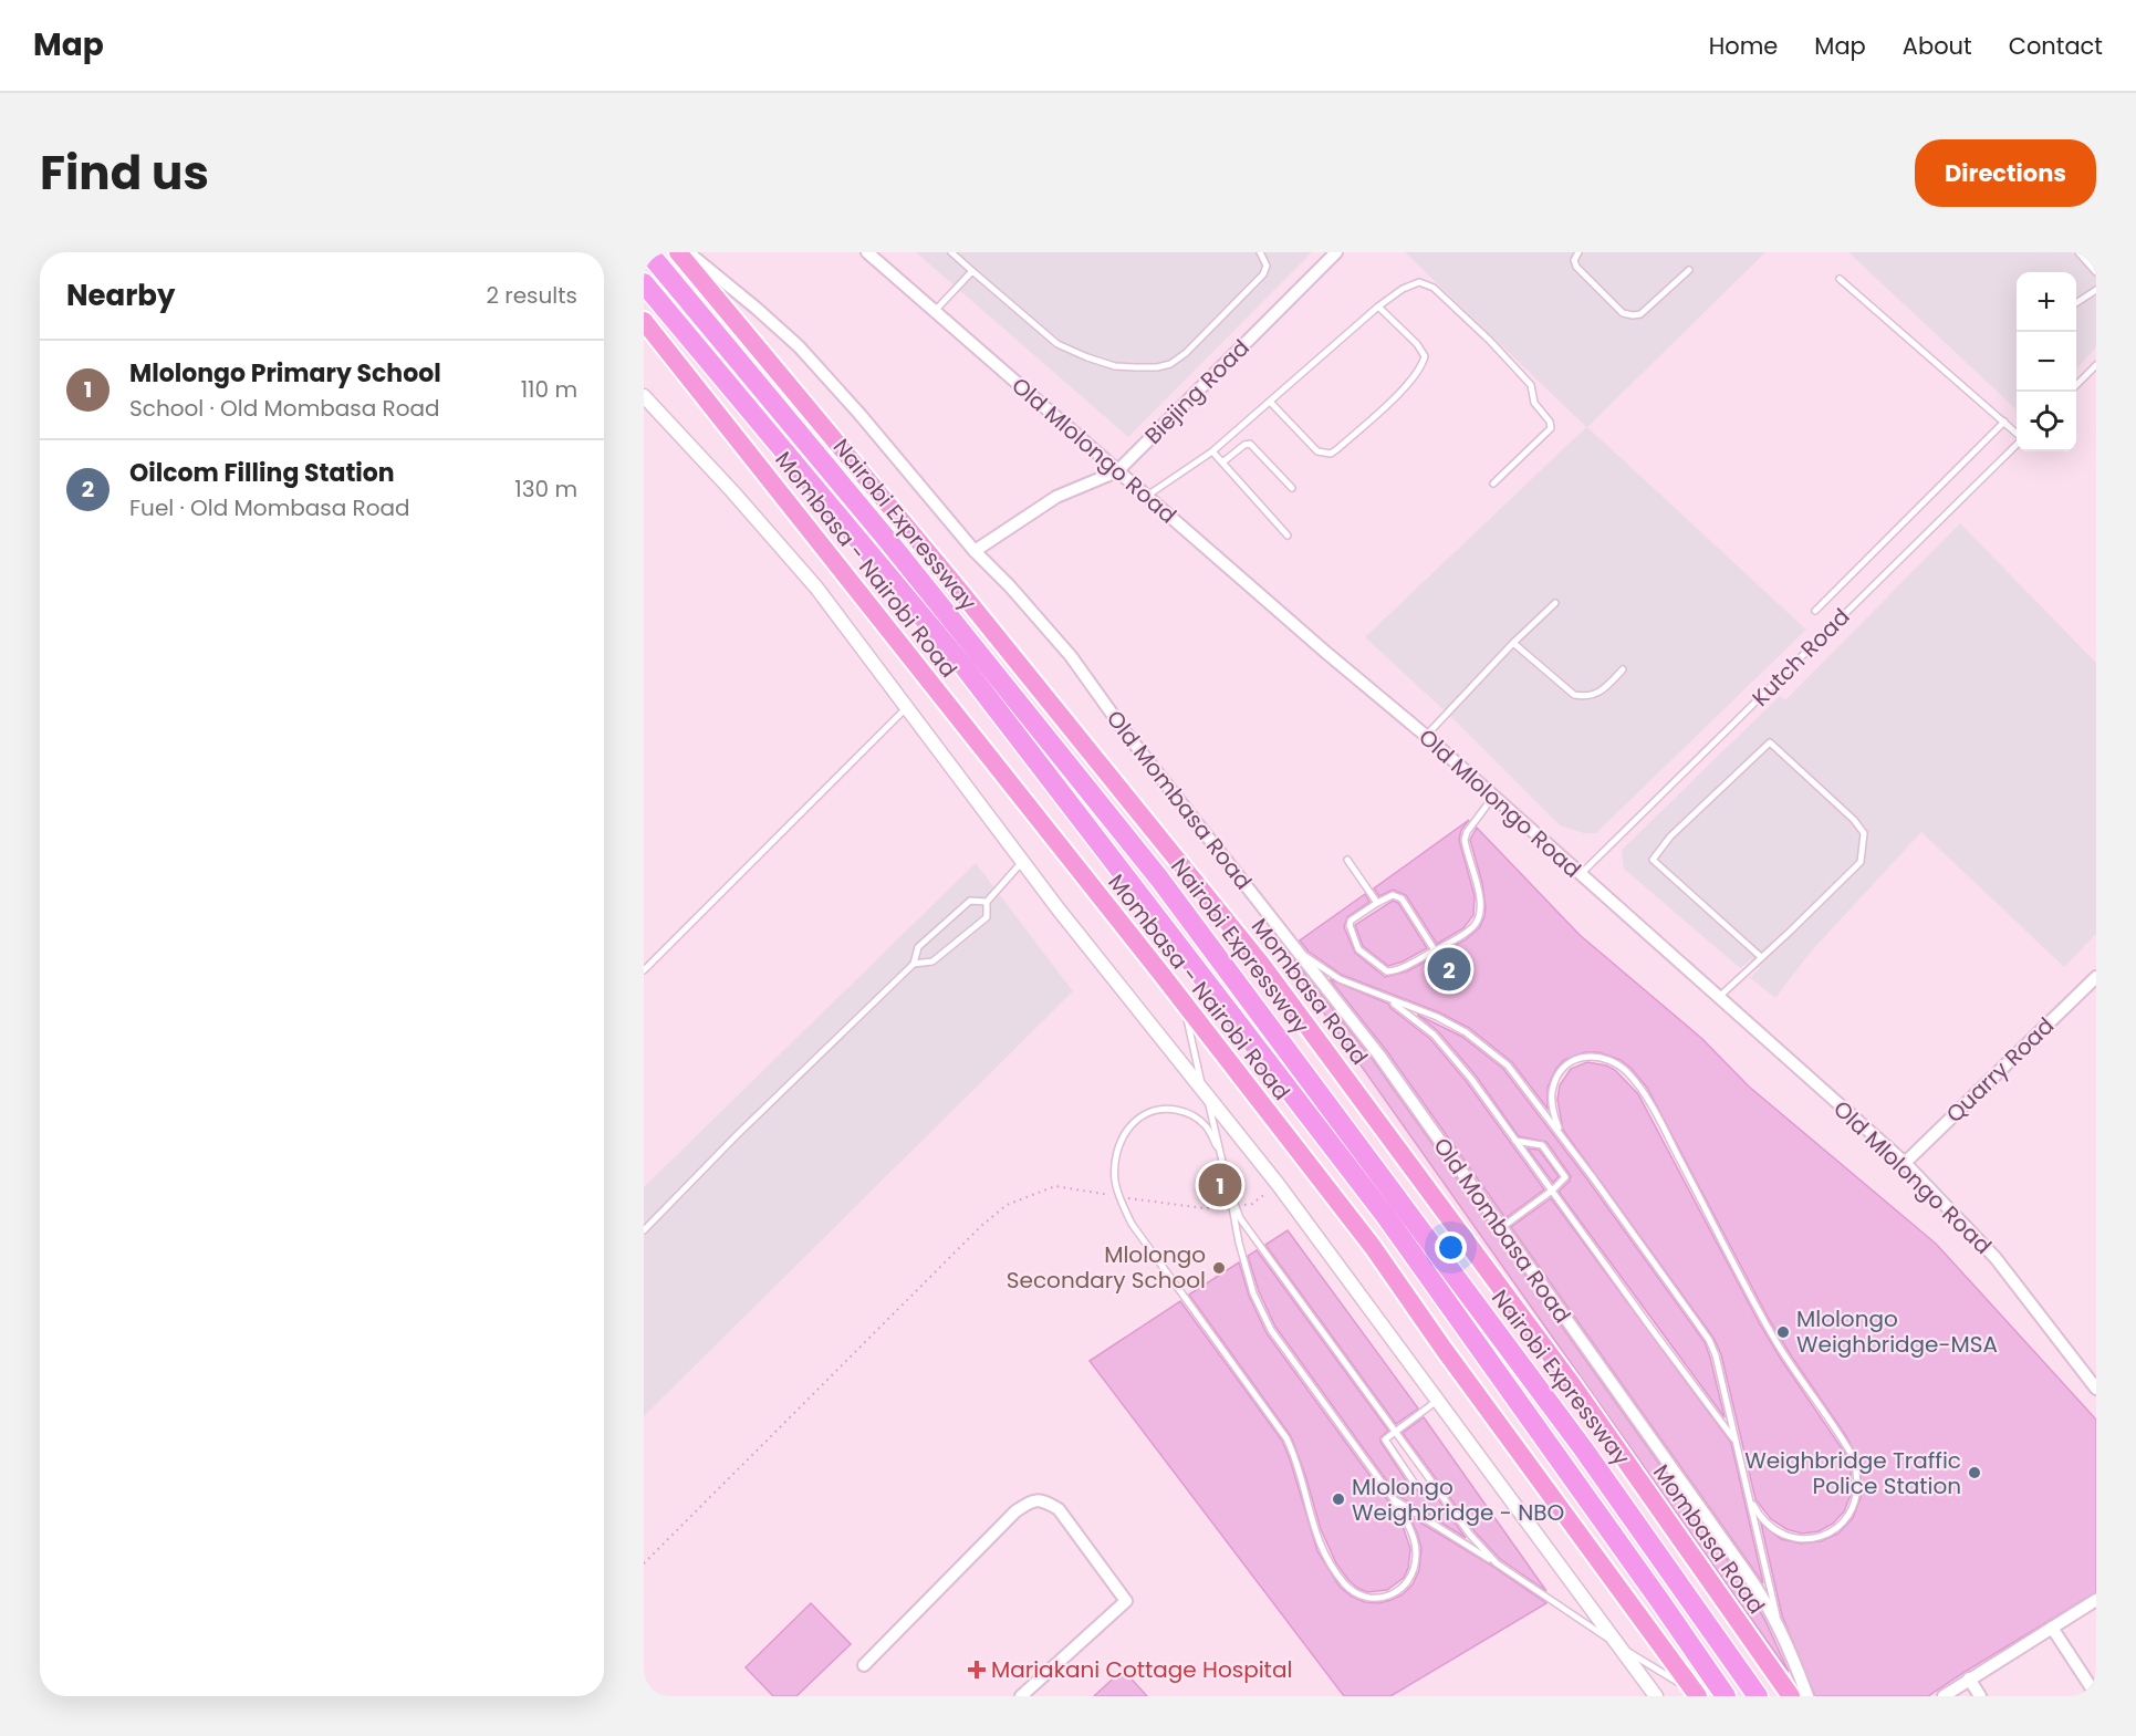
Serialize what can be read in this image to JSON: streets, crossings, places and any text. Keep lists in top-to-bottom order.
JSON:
{
  "streets": {
    "highway": ["Nairobi Expressway", "Mombasa - Nairobi Road", "Mombasa Road"],
    "street": [
      "Biejing Road",
      "Old Mlolongo Road",
      "Old Mombasa Road",
      "Quarry Road"
    ],
    "lane": ["Kutch Road"]
  },
  "crossings": [
    ["Biejing Road", "Old Mlolongo Road"],
    ["Biejing Road", "Old Mombasa Road"],
    ["Old Mlolongo Road", "Kutch Road"],
    ["Old Mlolongo Road", "Quarry Road"]
  ],
  "places": {
    "other": [
      "Mlolongo Secondary School",
      "Mlolongo Weighbridge-MSA",
      "Weighbridge Traffic Police Station",
      "Mlolongo Weighbridge - NBO"
    ],
    "health": ["Mariakani Cottage Hospital"]
  },
  "page": {
    "header": "Map",
    "nav": [
      "Home",
      "Map",
      "About",
      "Contact"
    ],
    "title": "Find us",
    "buttons": "Directions",
    "heading": ["Nearby", "2 results"],
    "map_buttons": ["+", "−"],
    "list": [
      {
        "mark": "1",
        "name": "Mlolongo Primary School",
        "note": "School · Old Mombasa Road",
        "value": "110 m"
      },
      {
        "mark": "2",
        "name": "Oilcom Filling Station",
        "note": "Fuel · Old Mombasa Road",
        "value": "130 m"
      }
    ],
    "pins": ["2", "1"]
  }
}
